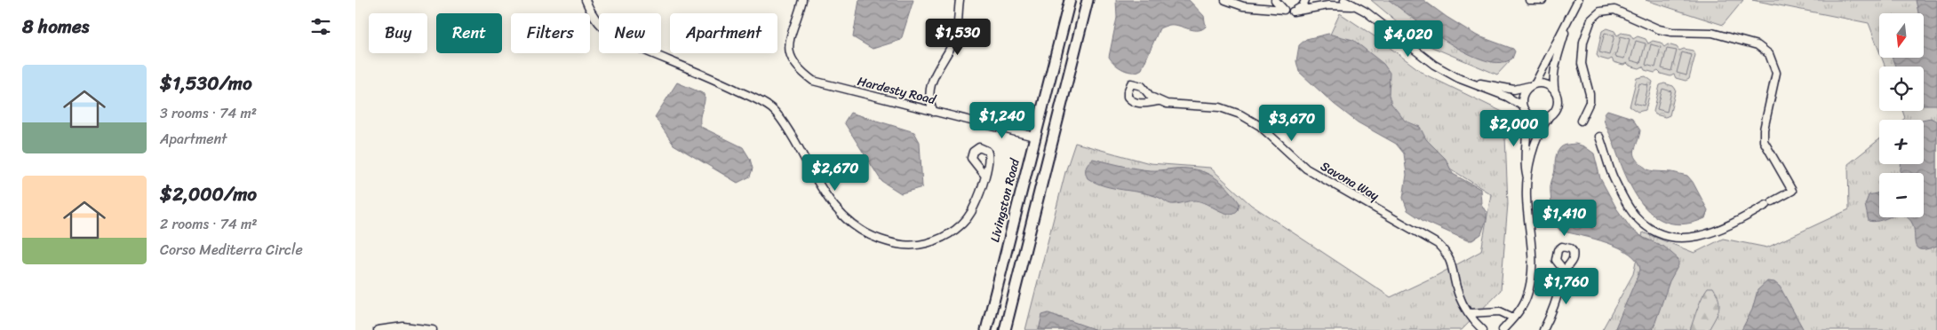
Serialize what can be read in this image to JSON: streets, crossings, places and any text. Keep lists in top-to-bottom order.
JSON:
{
  "streets": {
    "main road": ["Livingston Road"],
    "street": ["Hardesty Road", "Savona Way"]
  },
  "crossings": [
    ["Hardesty Road", "Livingston Road"]
  ],
  "north": "bottom",
  "page": {
    "heading": "8 homes",
    "map_buttons": ["+", "−"],
    "chip": [
      "Buy",
      "Rent",
      "Filters",
      "New",
      "Apartment"
    ],
    "price": [
      "$1,530",
      "$4,020",
      "$1,240",
      "$3,670",
      "$2,000",
      "$2,670",
      "$1,410",
      "$1,760"
    ],
    "list": [
      {
        "name": "$1,530/mo",
        "note": "3 rooms · 74 m² · Apartment"
      },
      {
        "name": "$2,000/mo",
        "note": "2 rooms · 74 m² · Corso Mediterra Circle"
      }
    ]
  }
}
